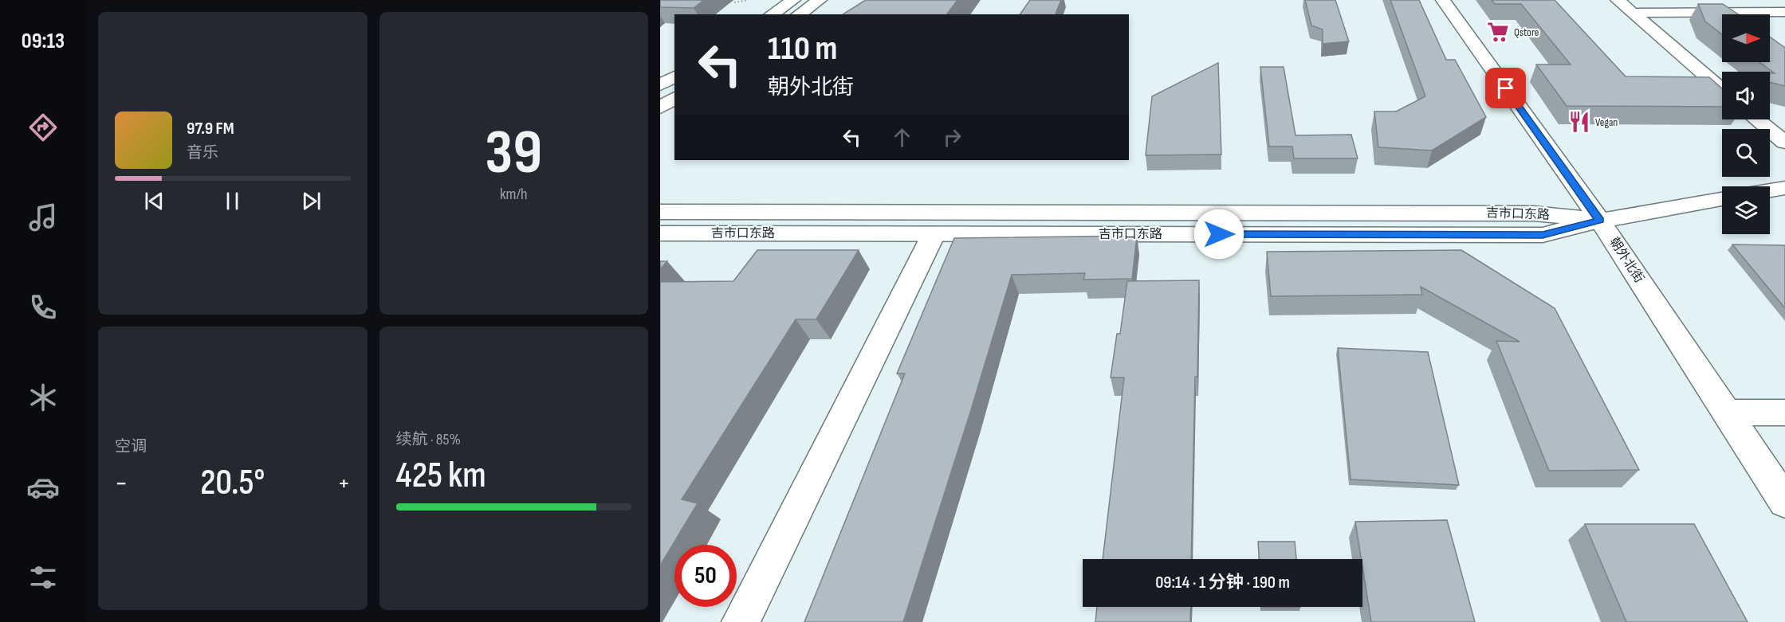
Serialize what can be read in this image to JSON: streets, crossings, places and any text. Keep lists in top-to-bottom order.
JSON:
{
  "streets": {
    "main road": ["吉市口东路", "朝外北街"]
  },
  "crossings": [
    ["吉市口东路", "朝外北街"]
  ],
  "places": {
    "supermarket": ["Qstore"],
    "restaurant": ["Vegan"]
  },
  "north": "right",
  "page": {
    "tabs": "09:13",
    "tile": [
      ["39", "km/h"],
      "空调",
      ["续航 · 85%", "425 km"]
    ],
    "turn": ["110 m", "朝外北街"],
    "song": ["97.9 FM", "音乐"],
    "heat": ["−", "20.5°", "+"],
    "limit": "50",
    "trip": "09:14 · 1 分钟 · 190 m"
  }
}
